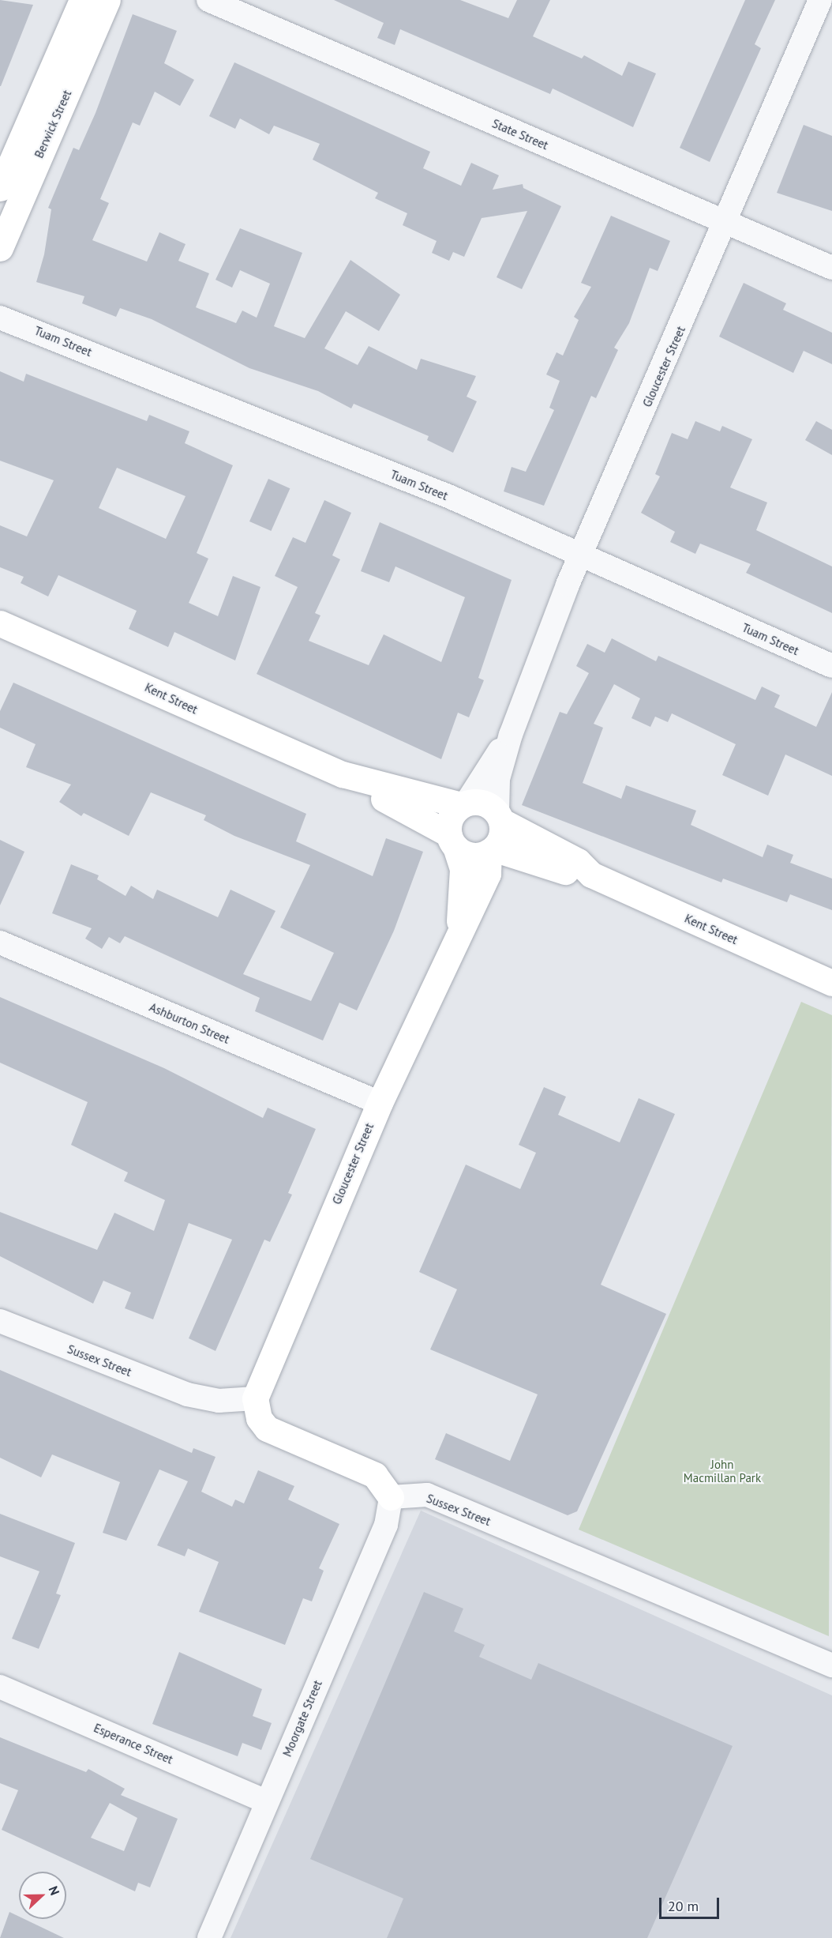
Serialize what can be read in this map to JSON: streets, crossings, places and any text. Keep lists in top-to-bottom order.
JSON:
{
  "streets": {
    "main road": ["Berwick Street", "Gloucester Street", "Kent Street"],
    "street": [
      "State Street",
      "Tuam Street",
      "Ashburton Street",
      "Sussex Street",
      "Moorgate Street",
      "Esperance Street"
    ]
  },
  "crossings": [
    ["State Street", "Gloucester Street"],
    ["Tuam Street", "Gloucester Street"],
    ["Gloucester Street", "Kent Street"],
    ["Gloucester Street", "Ashburton Street"],
    ["Gloucester Street", "Sussex Street"],
    ["Sussex Street", "Moorgate Street"],
    ["Moorgate Street", "Esperance Street"]
  ],
  "parks": ["John Macmillan Park"],
  "scale_bar": "20 m",
  "north": "right"
}
